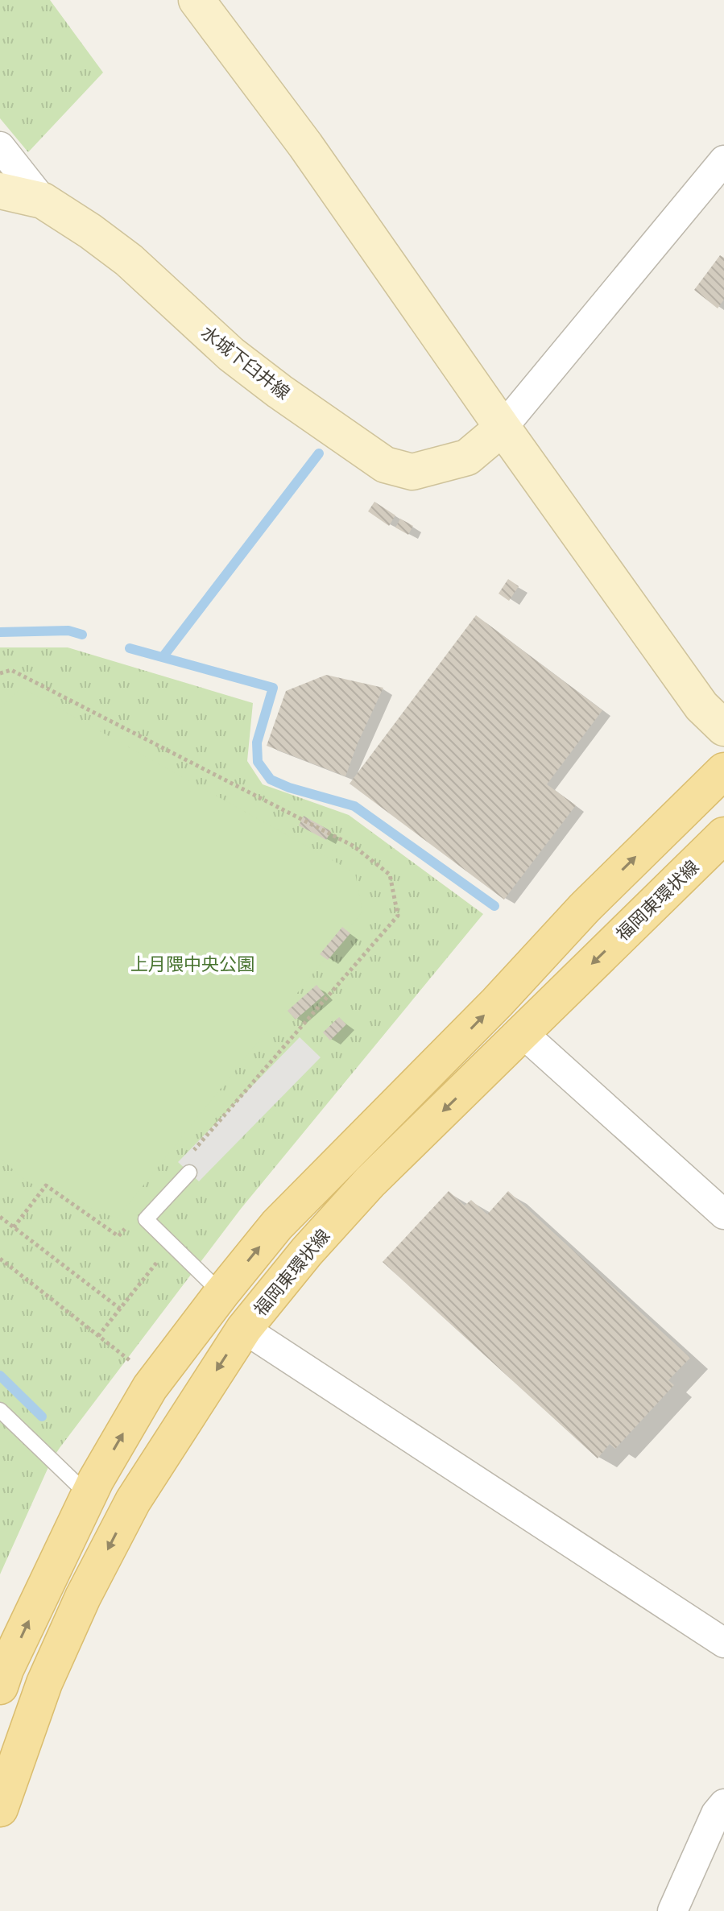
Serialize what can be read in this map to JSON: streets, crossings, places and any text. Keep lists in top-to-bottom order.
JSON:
{
  "streets": {
    "main road": ["水城下臼井線", "福岡東環状線"]
  },
  "parks": ["上月隈中央公園"]
}
